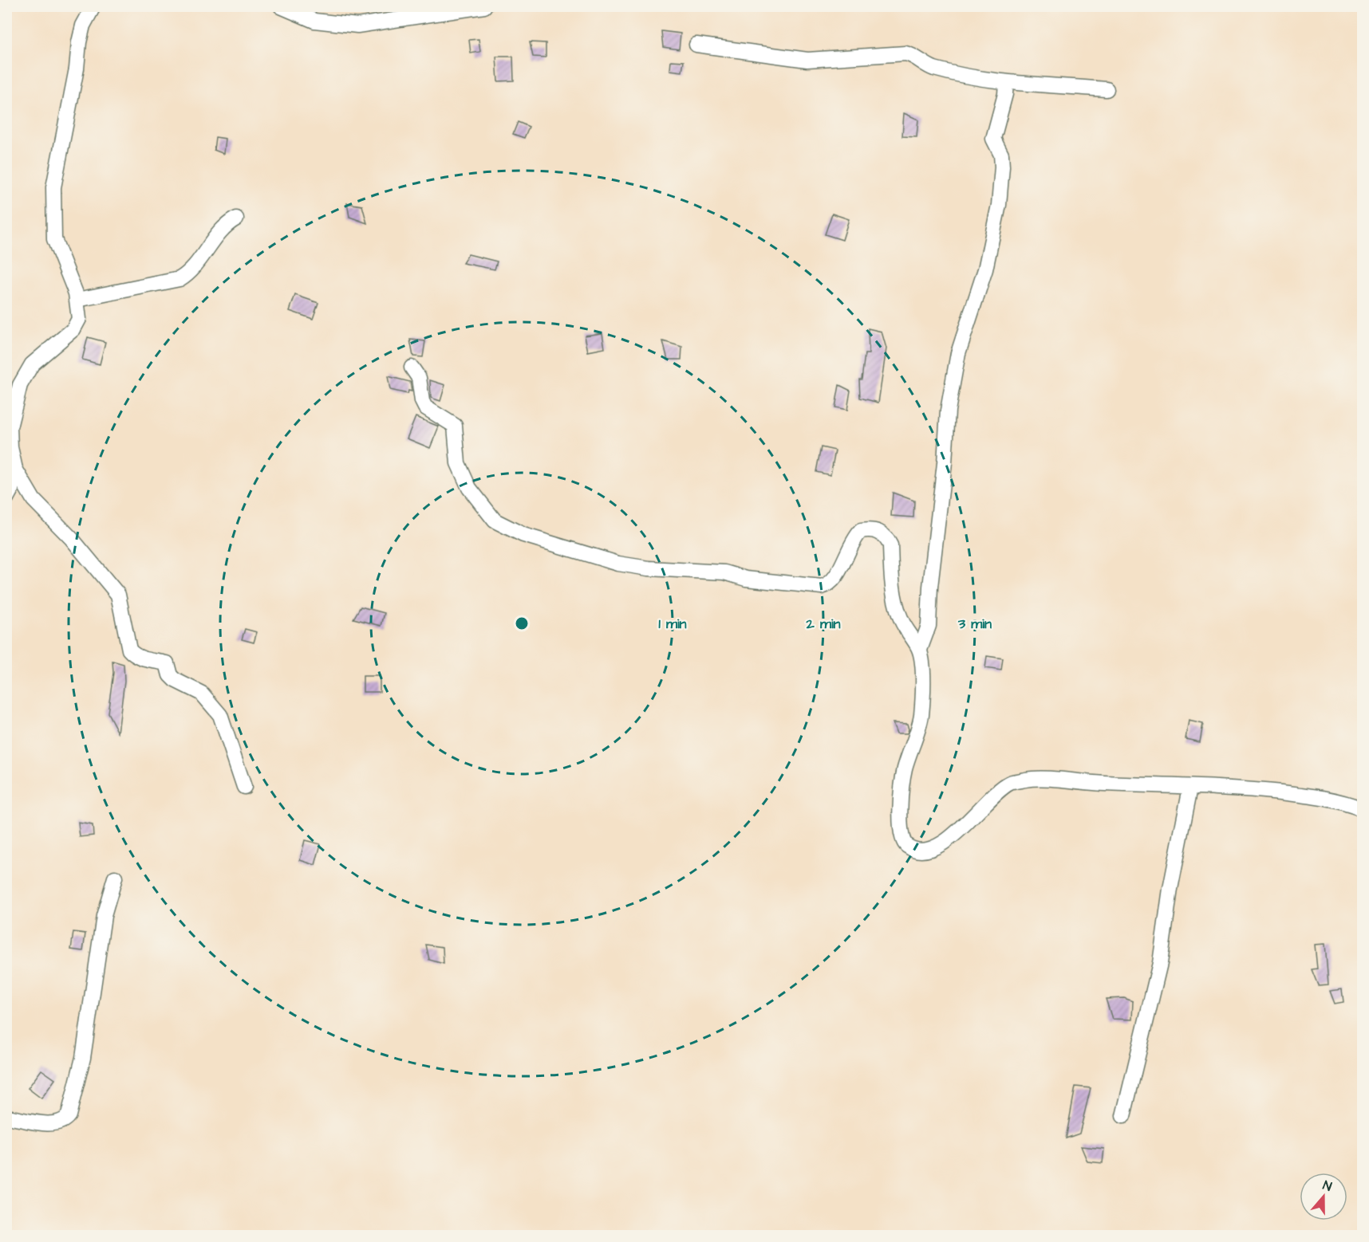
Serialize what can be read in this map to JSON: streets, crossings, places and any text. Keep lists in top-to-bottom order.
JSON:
{
  "north": "top",
  "rings": ["1 min", "2 min", "3 min"]
}
